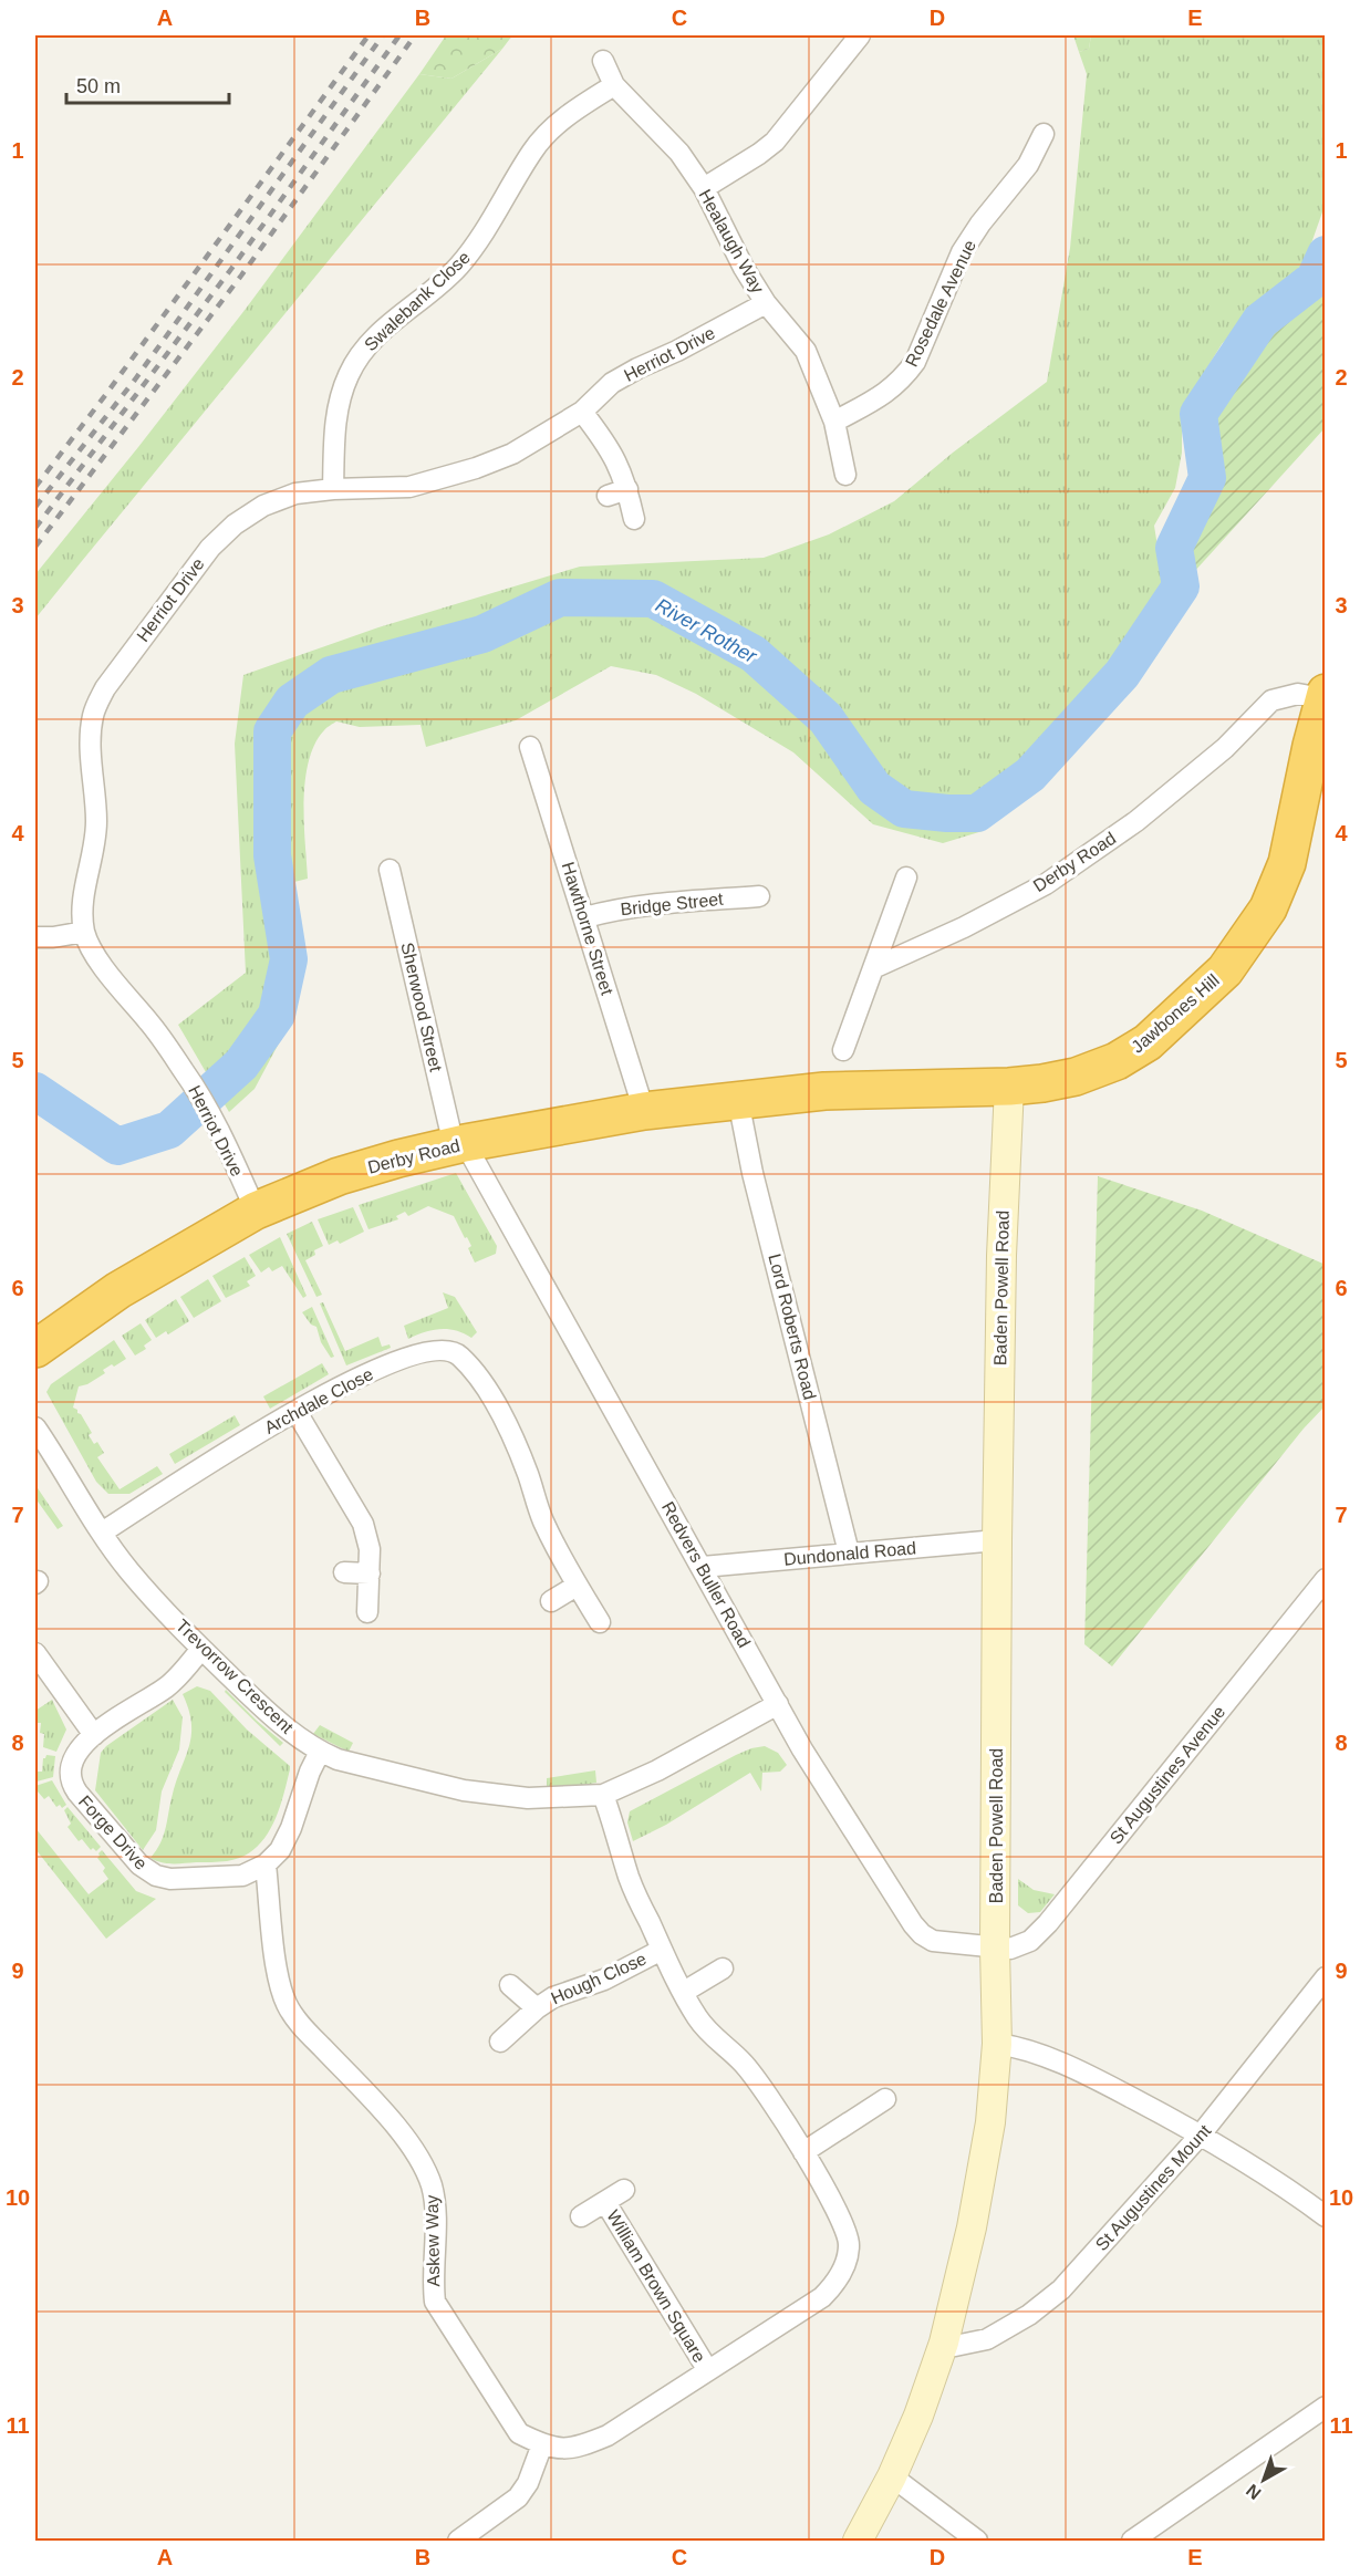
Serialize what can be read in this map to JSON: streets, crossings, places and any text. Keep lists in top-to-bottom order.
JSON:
{
  "streets": {
    "highway": ["Derby Road", "Jawbones Hill"],
    "street": [
      "Healaugh Way",
      "Swalebank Close",
      "Rosedale Avenue",
      "Herriot Drive",
      "Bridge Street",
      "Hawthorne Street",
      "Sherwood Street",
      "Baden Powell Road",
      "Lord Roberts Road",
      "Archdale Close",
      "Dundonald Road",
      "Redvers Buller Road",
      "Trevorrow Crescent",
      "St Augustines Avenue",
      "Forge Drive",
      "Hough Close",
      "St Augustines Mount",
      "Askew Way",
      "William Brown Square"
    ]
  },
  "crossings": [
    ["Healaugh Way", "Swalebank Close"],
    ["Healaugh Way", "Rosedale Avenue"],
    ["Healaugh Way", "Herriot Drive"],
    ["Swalebank Close", "Herriot Drive"],
    ["Herriot Drive", "Derby Road"],
    ["Derby Road", "Hawthorne Street"],
    ["Derby Road", "Sherwood Street"],
    ["Derby Road", "Jawbones Hill"],
    ["Derby Road", "Lord Roberts Road"],
    ["Derby Road", "Redvers Buller Road"],
    ["Bridge Street", "Hawthorne Street"],
    ["Sherwood Street", "Redvers Buller Road"],
    ["Jawbones Hill", "Baden Powell Road"],
    ["Baden Powell Road", "Dundonald Road"],
    ["Baden Powell Road", "Redvers Buller Road"],
    ["Baden Powell Road", "St Augustines Avenue"],
    ["Baden Powell Road", "St Augustines Mount"],
    ["Lord Roberts Road", "Dundonald Road"],
    ["Archdale Close", "Trevorrow Crescent"],
    ["Dundonald Road", "Redvers Buller Road"],
    ["Redvers Buller Road", "Trevorrow Crescent"],
    ["Redvers Buller Road", "St Augustines Avenue"],
    ["Trevorrow Crescent", "Forge Drive"],
    ["Trevorrow Crescent", "Askew Way"],
    ["Forge Drive", "Askew Way"],
    ["Hough Close", "Askew Way"],
    ["Askew Way", "William Brown Square"]
  ],
  "water": ["River Rother"],
  "scale_bar": "50 m",
  "north": "bottom left",
  "grid": {
    "columns": [
      "A",
      "B",
      "C",
      "D",
      "E"
    ],
    "rows": [
      "1",
      "2",
      "3",
      "4",
      "5",
      "6",
      "7",
      "8",
      "9",
      "10",
      "11"
    ]
  }
}
